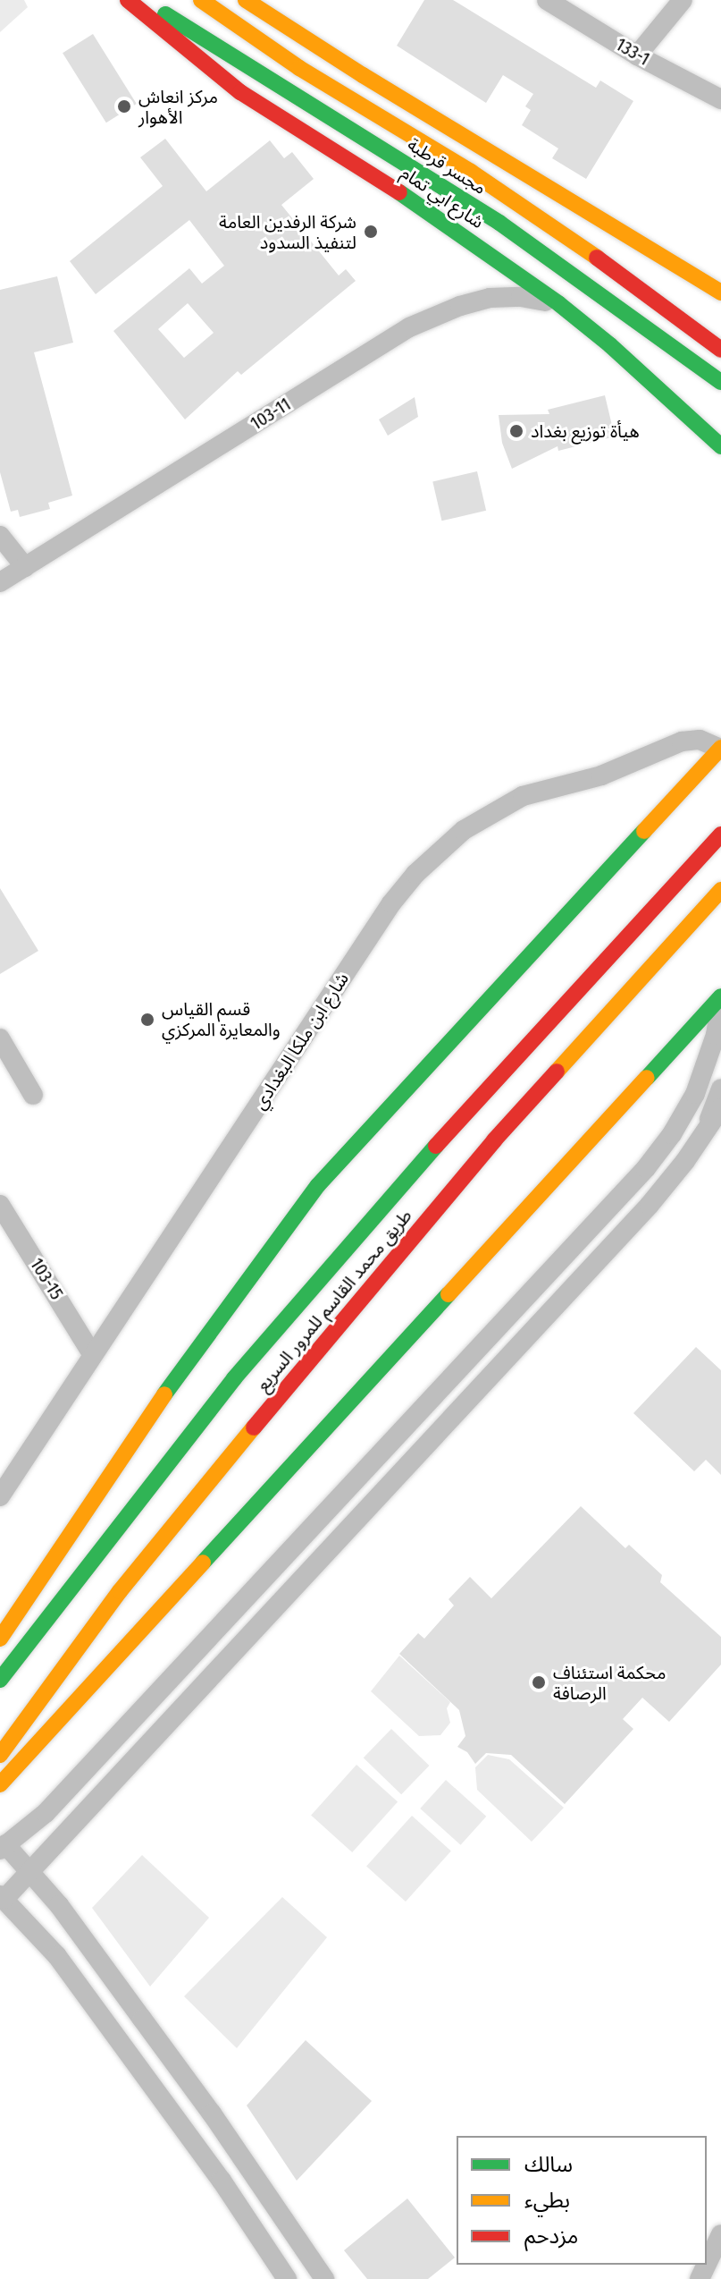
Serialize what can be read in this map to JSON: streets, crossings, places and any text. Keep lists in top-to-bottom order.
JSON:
{
  "streets": {
    "main road": ["مجسر قرطبة", "شارع ابي تمام", "طريق محمد القاسم للمرور السريع"],
    "street": [
      "133-1",
      "103-11",
      "شارع ابن ملكا البغدادي",
      "103-15"
    ]
  },
  "crossings": [
    ["شارع ابي تمام", "103-11"],
    ["شارع ابن ملكا البغدادي", "103-15"]
  ],
  "places": [
    "مركز انعاش الأهوار",
    "شركة الرفدين العامة لتنفيذ السدود",
    "هيأة توزيع بغداد",
    "قسم القياس والمعايرة المركزي",
    "محكمة استئناف الرصافة"
  ],
  "legend": ["سالك", "بطيء", "مزدحم"]
}
